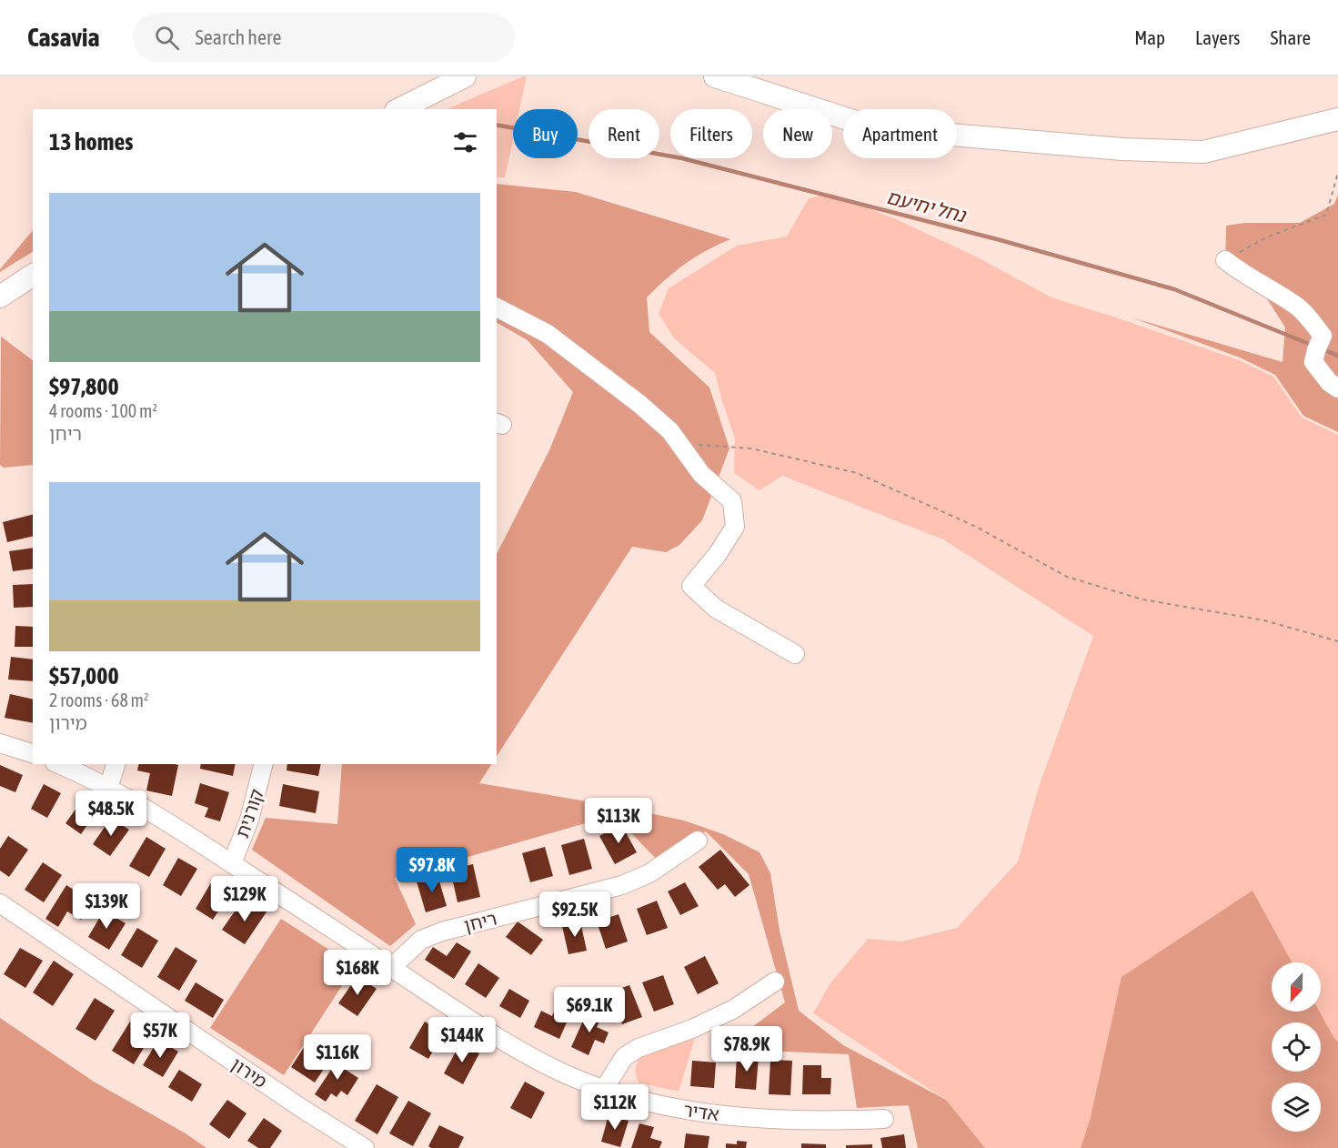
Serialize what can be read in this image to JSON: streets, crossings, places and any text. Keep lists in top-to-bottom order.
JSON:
{
  "streets": {
    "street": [
      "קורנית",
      "ריחן",
      "מירון",
      "אדיר"
    ]
  },
  "crossings": [
    ["קורנית", "אדיר"],
    ["ריחן", "אדיר"]
  ],
  "water": ["נחל יחיעם"],
  "north": "bottom",
  "page": {
    "header": "Casavia",
    "search": "Search here",
    "nav": ["Map", "Layers", "Share"],
    "chip": [
      "Buy",
      "Rent",
      "Filters",
      "New",
      "Apartment"
    ],
    "heading": "13 homes",
    "list": [
      {
        "name": "$97,800",
        "note": "4 rooms · 100 m² · ריחן"
      },
      {
        "name": "$57,000",
        "note": "2 rooms · 68 m² · מירון"
      }
    ],
    "price": [
      "$48.5K",
      "$113K",
      "$97.8K",
      "$129K",
      "$139K",
      "$92.5K",
      "$168K",
      "$69.1K",
      "$57K",
      "$144K",
      "$78.9K",
      "$116K",
      "$112K"
    ]
  }
}
